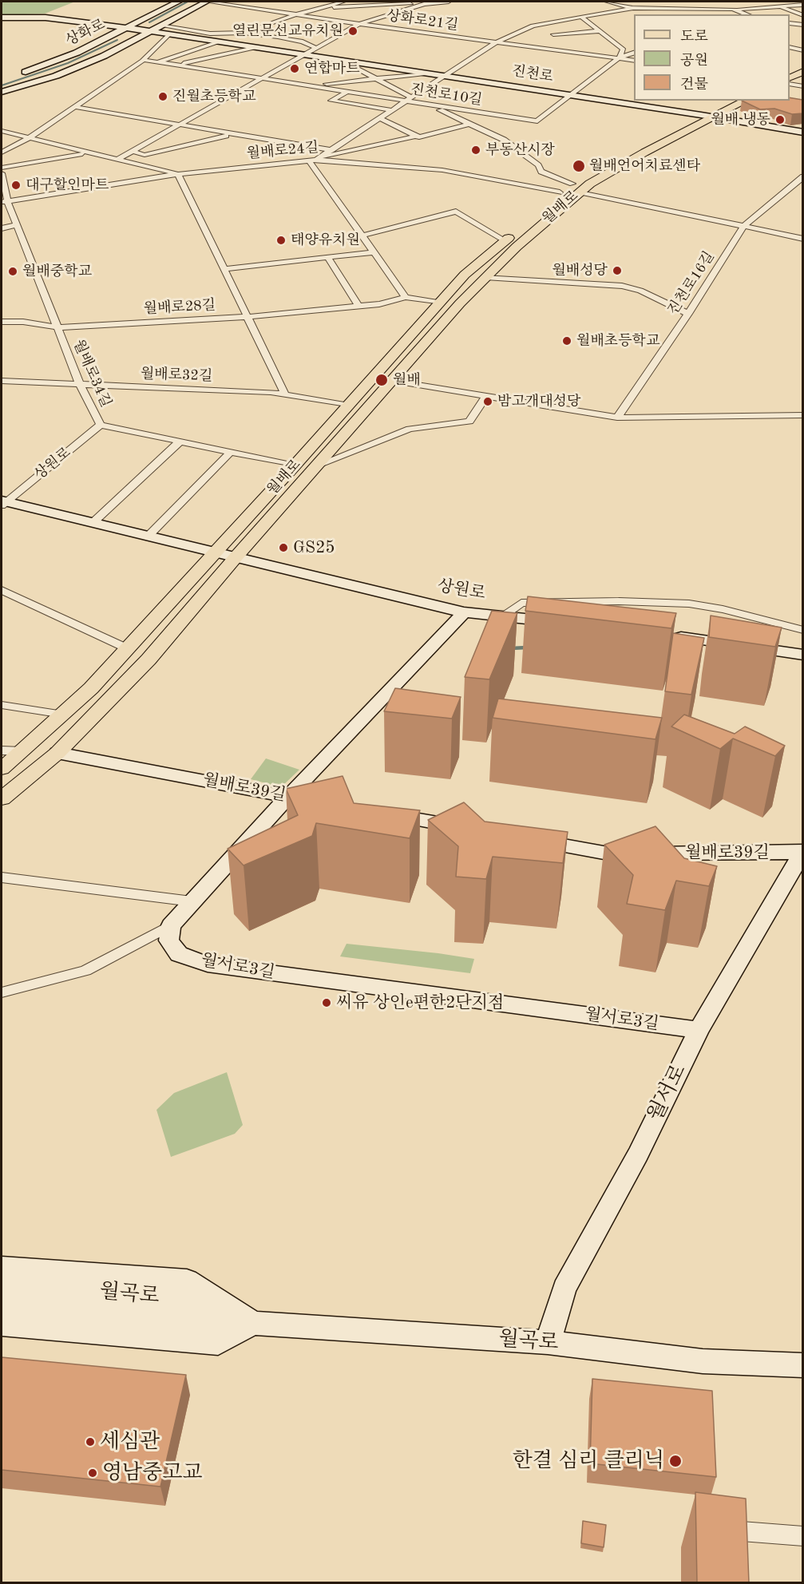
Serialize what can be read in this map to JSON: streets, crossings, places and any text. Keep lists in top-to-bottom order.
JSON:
{
  "streets": {
    "main road": [
      "상화로",
      "진천로",
      "월배로",
      "상원로",
      "월배로39길",
      "월서로3길",
      "월서로",
      "월곡로"
    ],
    "street": [
      "상화로21길",
      "진천로10길",
      "월배로24길",
      "진천로16길",
      "월배로28길",
      "월배로34길",
      "월배로32길"
    ]
  },
  "crossings": [
    ["상화로21길", "상화로"],
    ["상화로21길", "진천로10길"],
    ["상화로", "진천로"],
    ["진천로", "진천로10길"],
    ["진천로", "월배로"],
    ["월배로24길", "월배로"],
    ["월배로24길", "월배로34길"],
    ["월배로", "월배로28길"],
    ["월배로", "월배로34길"],
    ["월배로", "월배로32길"],
    ["월배로", "상원로"],
    ["월배로", "월배로39길"],
    ["월배로28길", "월배로34길"],
    ["월배로34길", "월배로32길"],
    ["월배로34길", "상원로"],
    ["월배로39길", "월서로"],
    ["월서로3길", "월서로"],
    ["월서로", "월곡로"]
  ],
  "places": [
    "열린문선교유치원",
    "연합마트",
    "진월초등학교",
    "월배 냉동",
    "부동산시장",
    "월배언어치료센타",
    "대구할인마트",
    "태양유치원",
    "월배성당",
    "월배중학교",
    "월배초등학교",
    "월배",
    "밤고개대성당",
    "GS25",
    "씨유 상인e편한2단지점",
    "세심관",
    "한결 심리 클리닉",
    "영남중고교"
  ],
  "legend": ["도로", "공원", "건물"]
}
